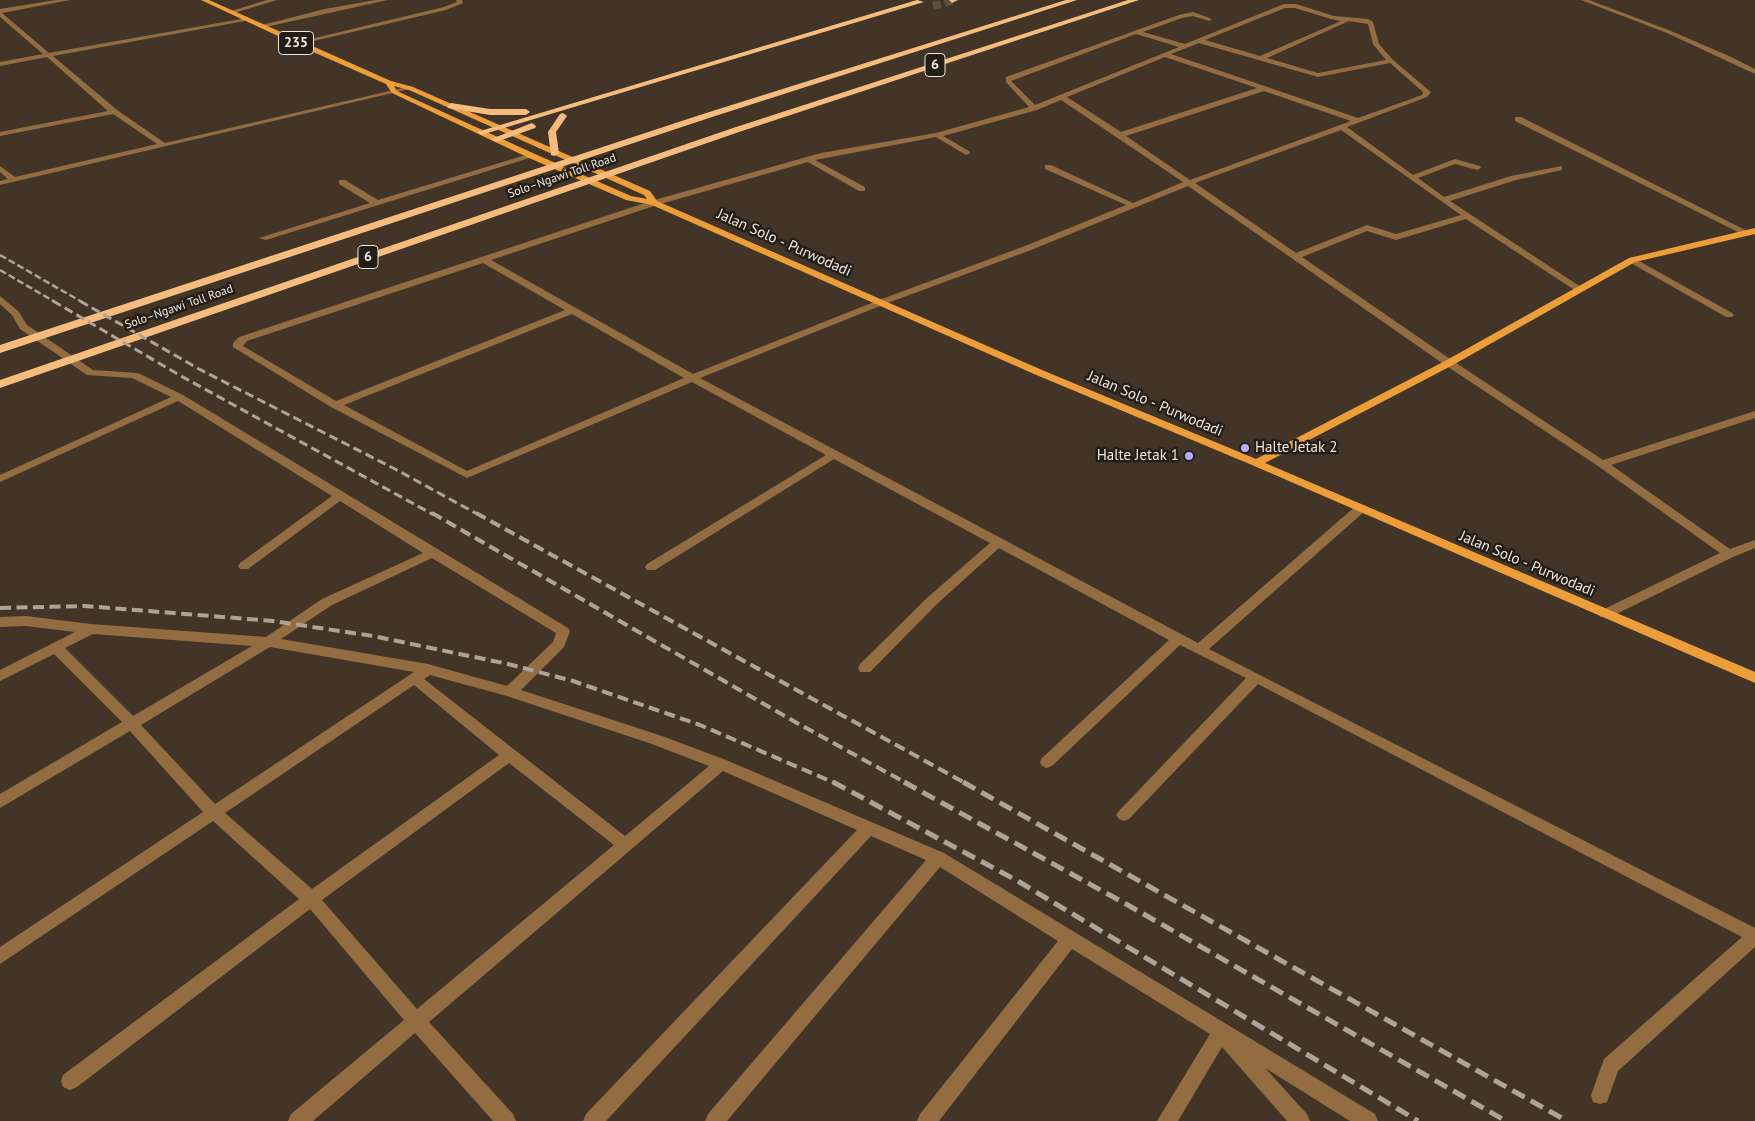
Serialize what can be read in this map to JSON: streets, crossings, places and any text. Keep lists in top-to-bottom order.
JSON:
{
  "streets": {
    "highway": ["6", "Solo–Ngawi Toll Road"],
    "main road": ["235", "Jalan Solo - Purwodadi"]
  },
  "places": ["Halte Jetak 2", "Halte Jetak 1"]
}
